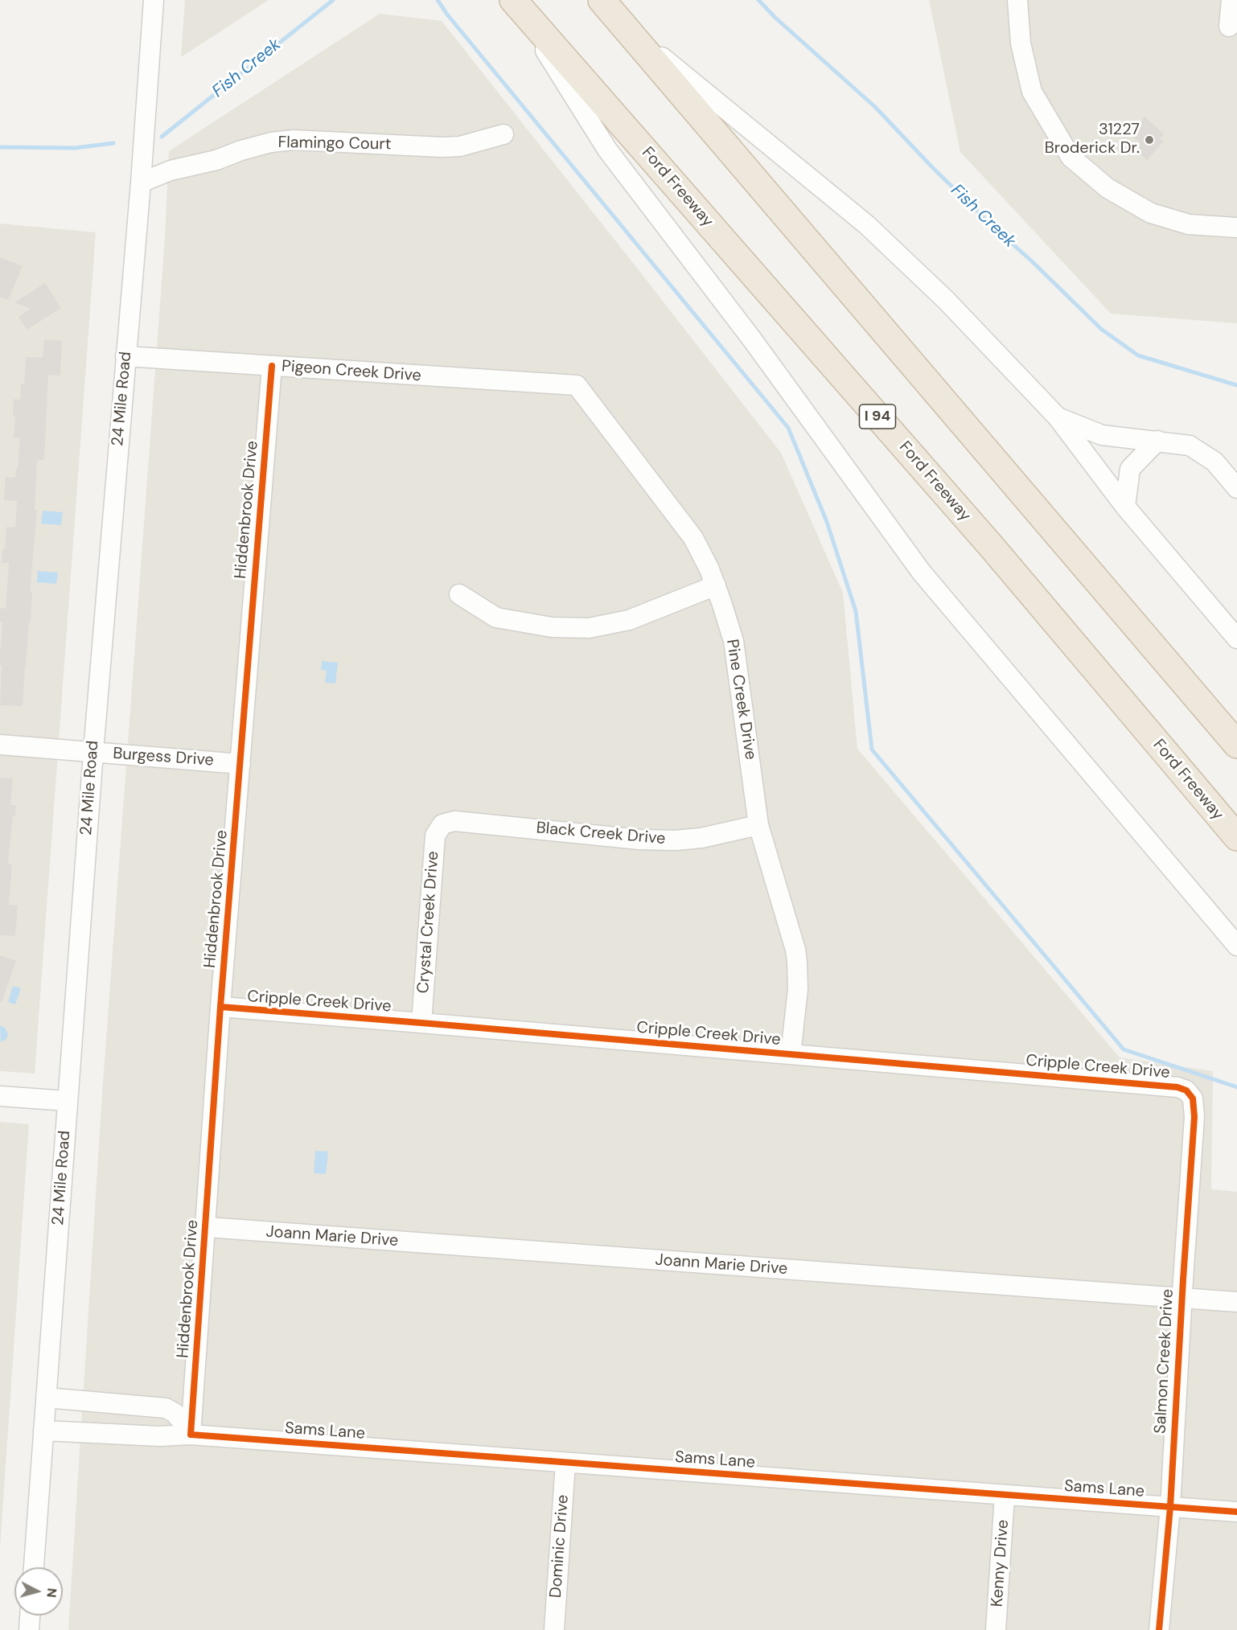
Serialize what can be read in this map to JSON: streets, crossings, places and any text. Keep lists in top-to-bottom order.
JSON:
{
  "streets": {
    "highway": ["Ford Freeway", "I 94"],
    "street": [
      "Flamingo Court",
      "Pigeon Creek Drive",
      "24 Mile Road",
      "Hiddenbrook Drive",
      "Pine Creek Drive",
      "Burgess Drive",
      "Black Creek Drive",
      "Crystal Creek Drive",
      "Cripple Creek Drive",
      "Joann Marie Drive",
      "Salmon Creek Drive",
      "Sams Lane",
      "Dominic Drive",
      "Kenny Drive"
    ]
  },
  "crossings": [
    ["Flamingo Court", "24 Mile Road"],
    ["Pigeon Creek Drive", "24 Mile Road"],
    ["Pigeon Creek Drive", "Hiddenbrook Drive"],
    ["Pigeon Creek Drive", "Pine Creek Drive"],
    ["24 Mile Road", "Burgess Drive"],
    ["24 Mile Road", "Sams Lane"],
    ["Hiddenbrook Drive", "Burgess Drive"],
    ["Hiddenbrook Drive", "Cripple Creek Drive"],
    ["Hiddenbrook Drive", "Joann Marie Drive"],
    ["Hiddenbrook Drive", "Sams Lane"],
    ["Pine Creek Drive", "Black Creek Drive"],
    ["Pine Creek Drive", "Cripple Creek Drive"],
    ["Black Creek Drive", "Crystal Creek Drive"],
    ["Crystal Creek Drive", "Cripple Creek Drive"],
    ["Cripple Creek Drive", "Salmon Creek Drive"],
    ["Joann Marie Drive", "Salmon Creek Drive"],
    ["Salmon Creek Drive", "Sams Lane"],
    ["Sams Lane", "Dominic Drive"],
    ["Sams Lane", "Kenny Drive"]
  ],
  "water": ["Fish Creek"],
  "places": ["31227 Broderick Dr."],
  "north": "right"
}
